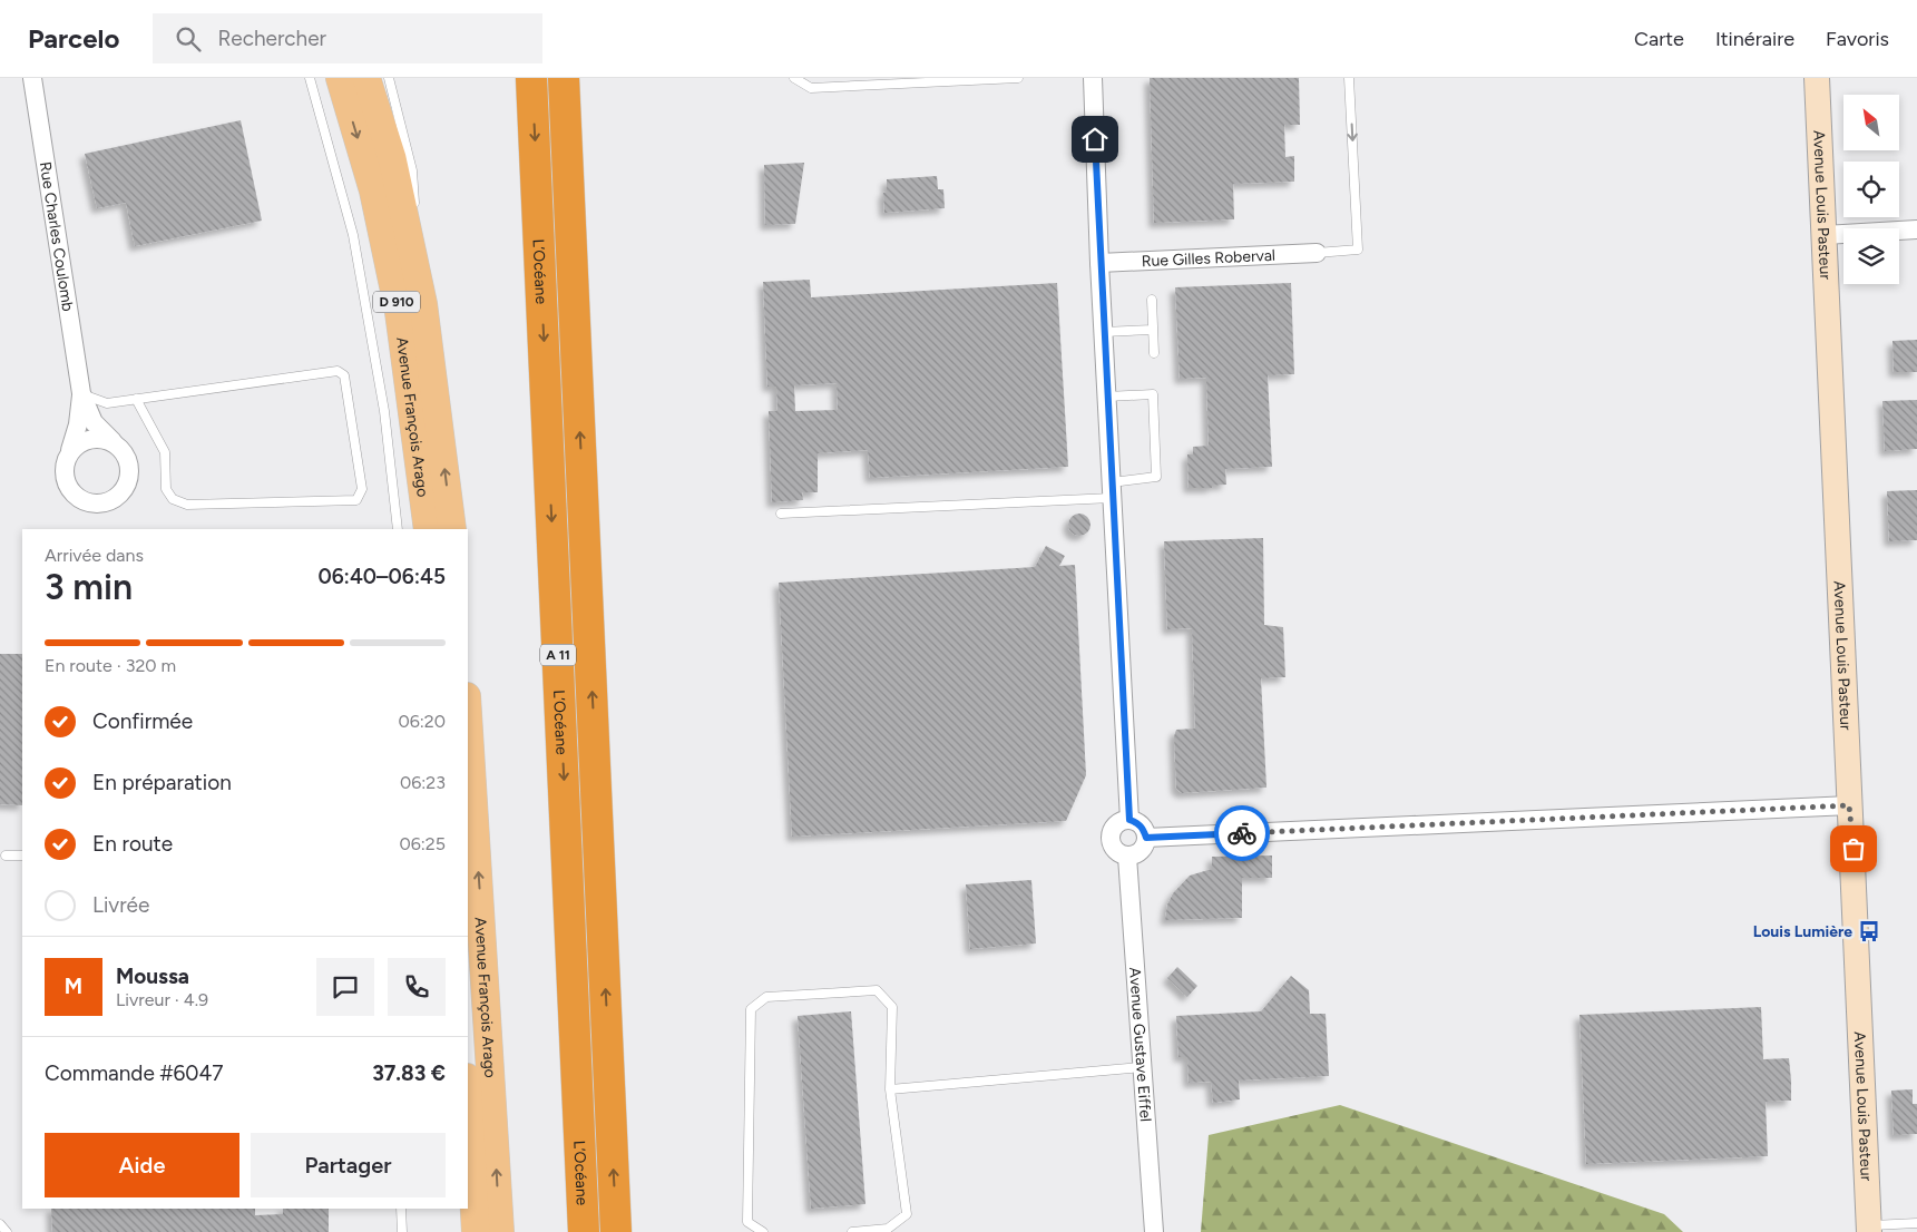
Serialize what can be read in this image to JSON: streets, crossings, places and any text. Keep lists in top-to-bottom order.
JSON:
{
  "streets": {
    "highway": ["L’Océane", "A 11"],
    "main road": ["D 910", "Avenue François Arago"],
    "street": [
      "Avenue Louis Pasteur",
      "Rue Charles Coulomb",
      "Rue Gilles Roberval",
      "Avenue Gustave Eiffel"
    ]
  },
  "places": {
    "bus stop": ["Louis Lumière"]
  },
  "north": "top left",
  "page": {
    "header": "Parcelo",
    "search": "Rechercher",
    "nav": ["Carte", "Itinéraire", "Favoris"],
    "heading": ["3 min", "Arrivée dans", "06:40–06:45"],
    "panel": [
      "Moussa",
      "Livreur · 4.9",
      "Commande #6047",
      "37.83 €"
    ],
    "bar": "En route · 320 m",
    "list": [
      ["Confirmée", "06:20"],
      ["En préparation", "06:23"],
      ["En route", "06:25"],
      "Livrée"
    ],
    "round": "M",
    "buttons": ["Aide", "Partager"]
  }
}
